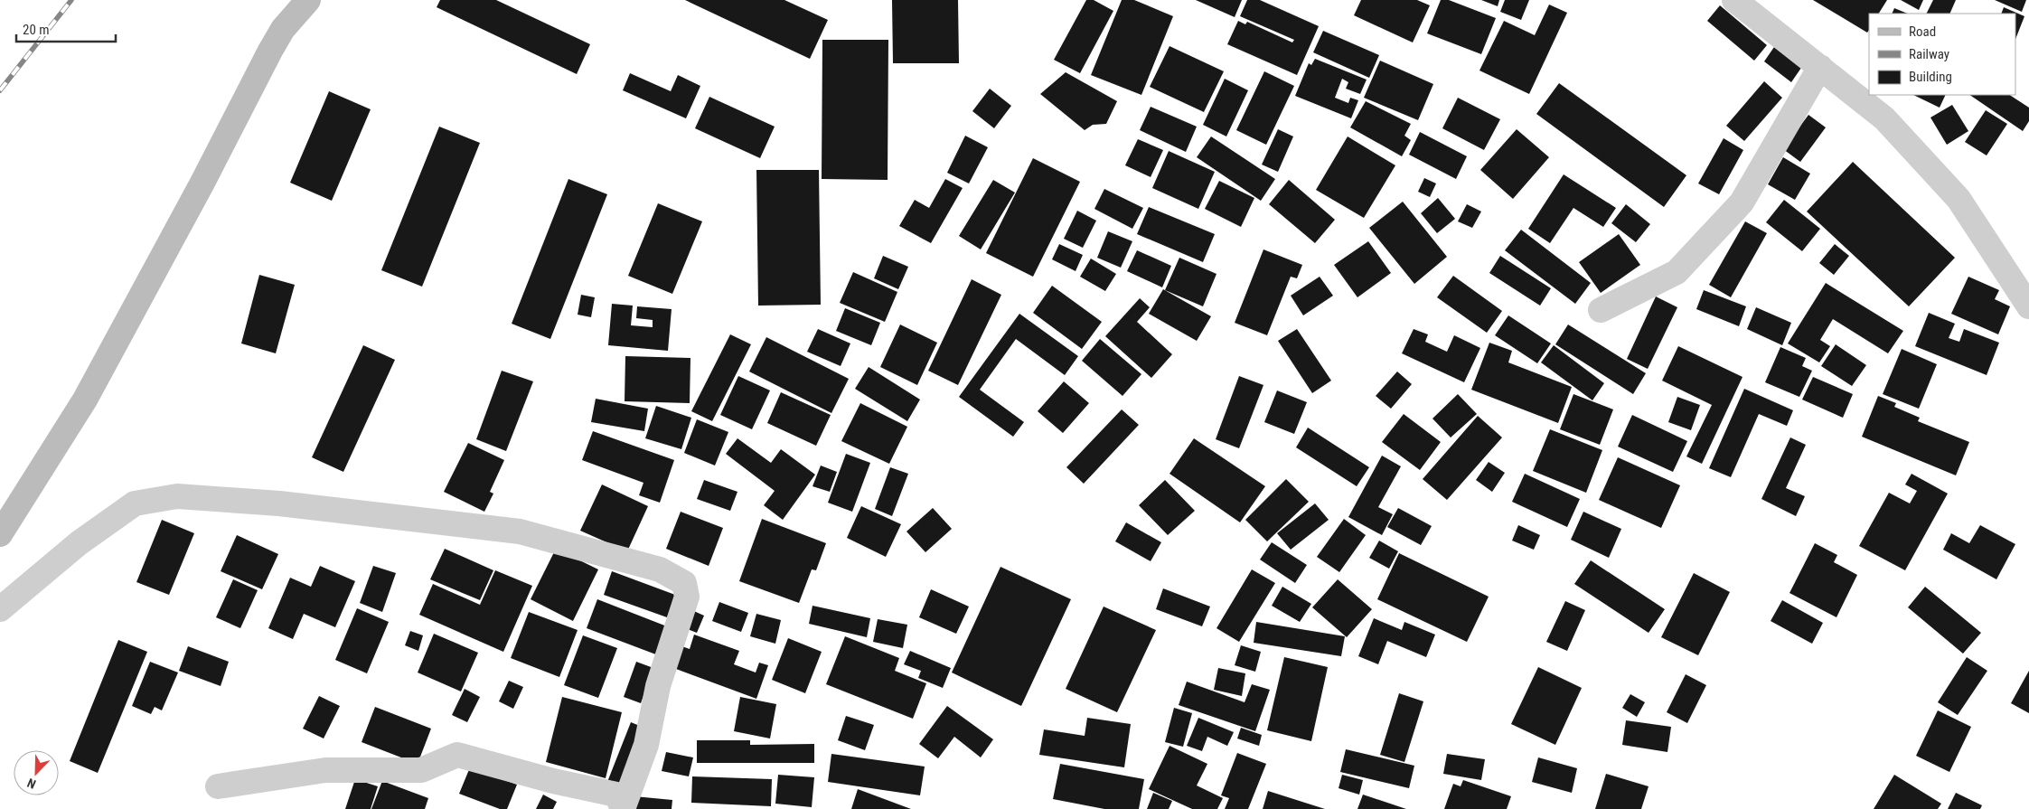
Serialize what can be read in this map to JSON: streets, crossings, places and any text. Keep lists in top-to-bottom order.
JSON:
{
  "legend": ["Road", "Railway", "Building"],
  "scale_bar": "20 m",
  "north": "bottom left"
}
